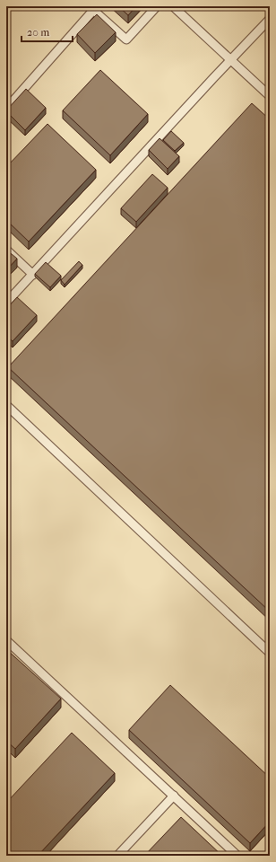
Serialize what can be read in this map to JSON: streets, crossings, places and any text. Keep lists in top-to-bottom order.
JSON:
{
  "scale_bar": "20 m"
}
